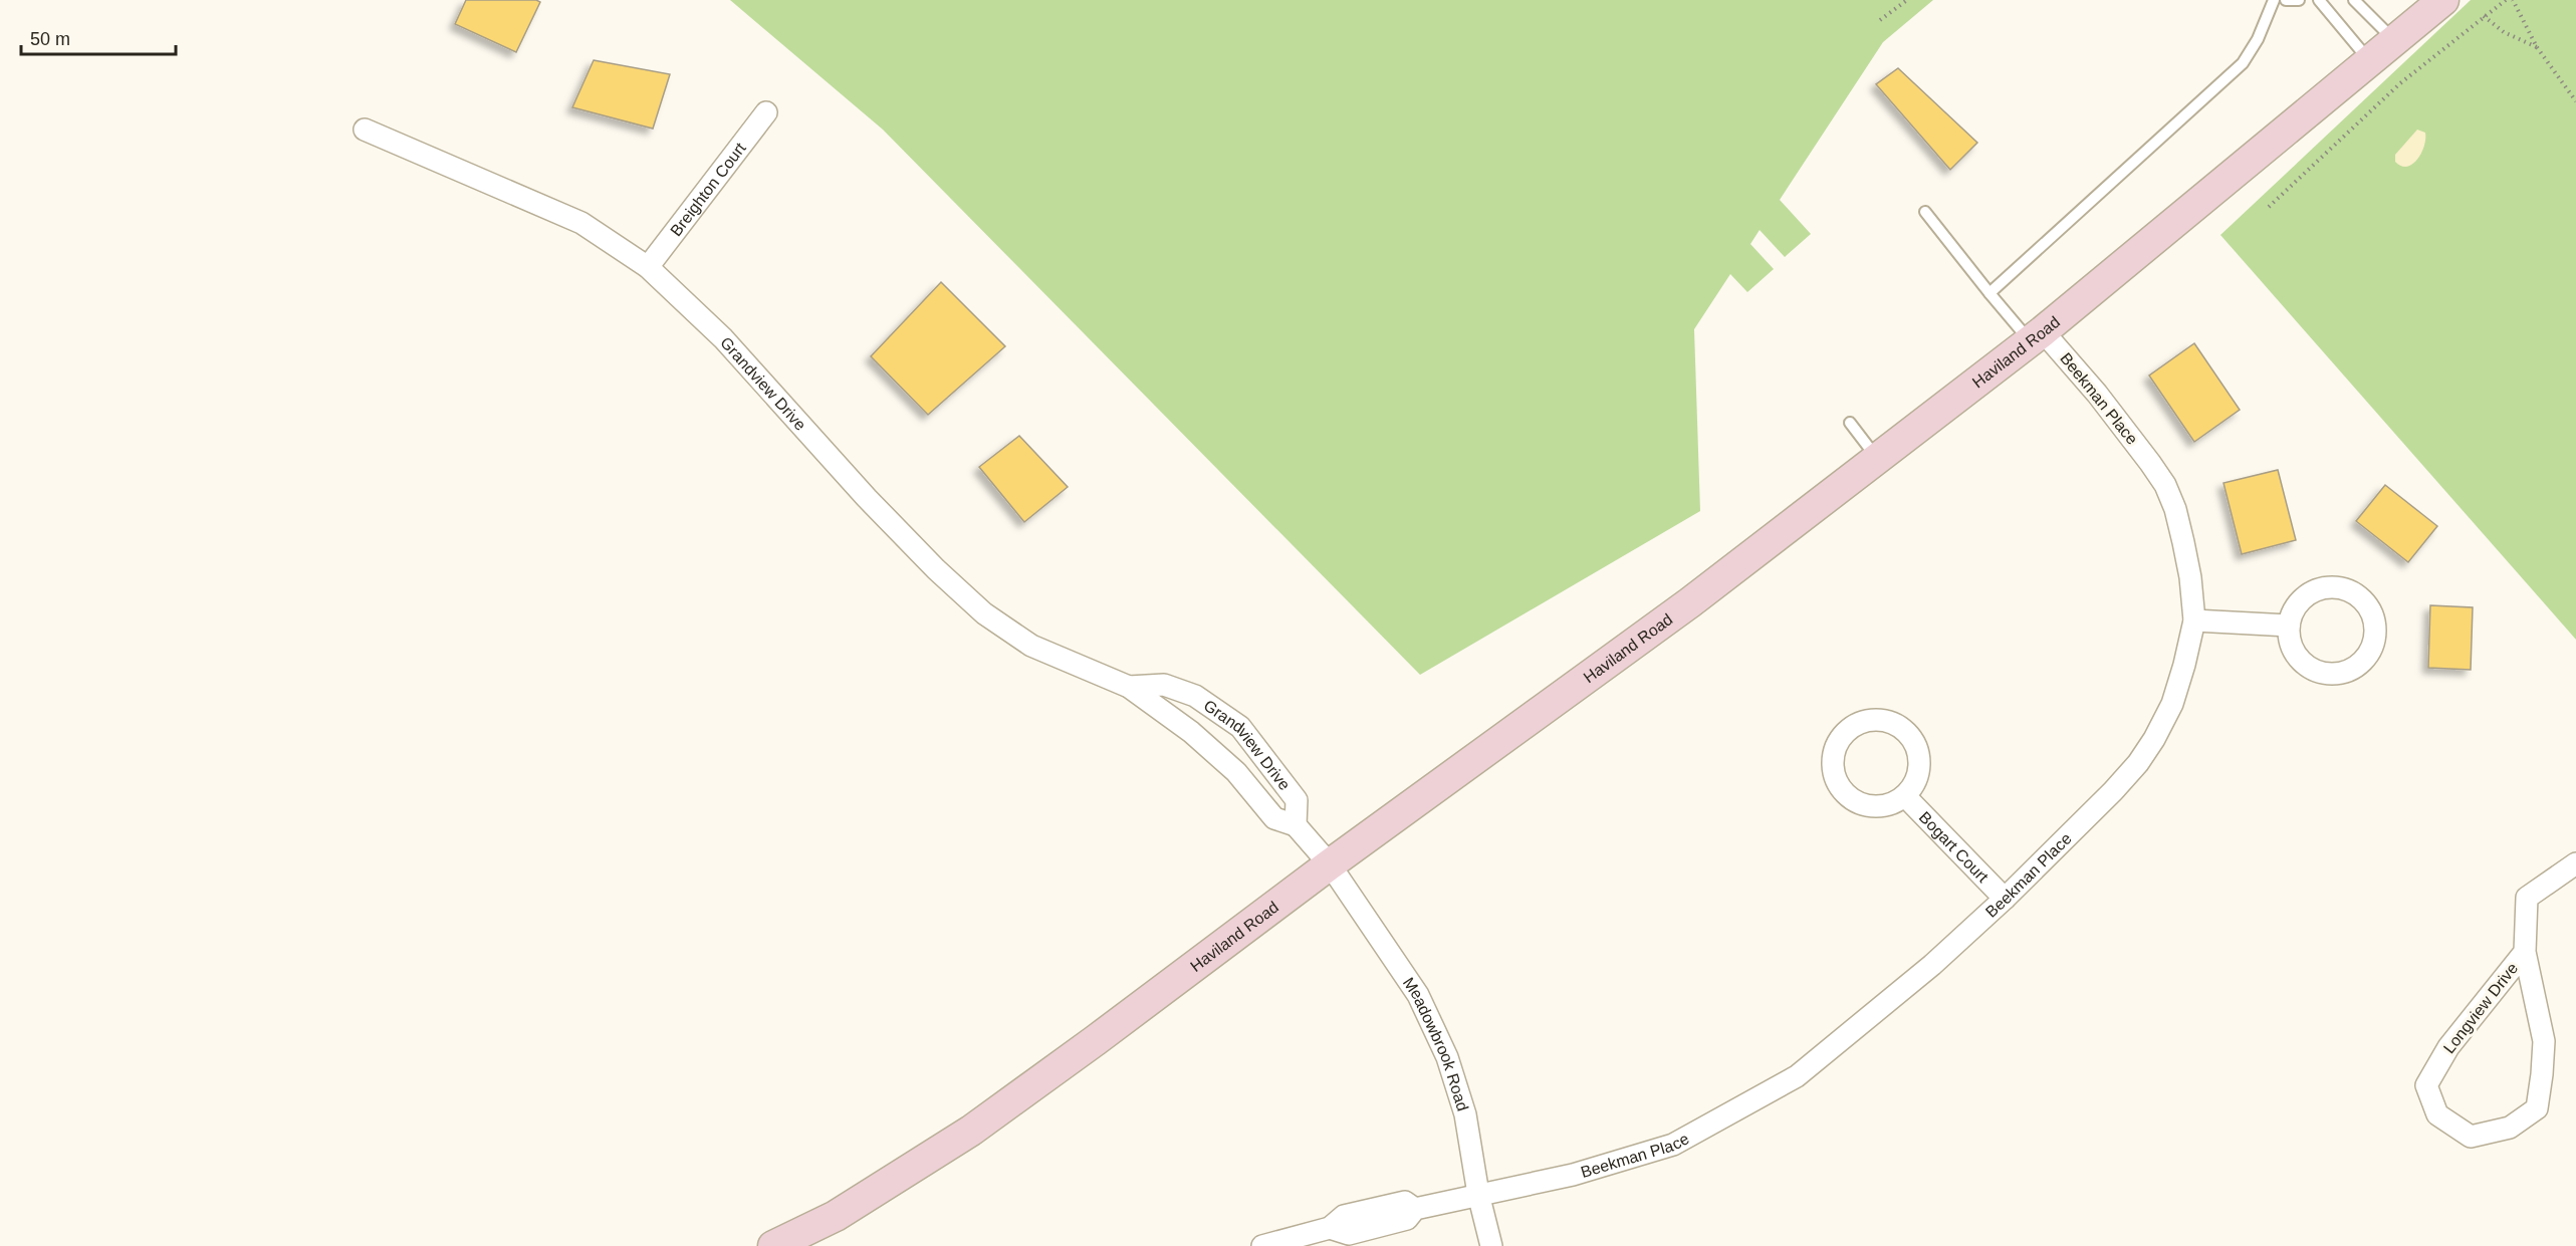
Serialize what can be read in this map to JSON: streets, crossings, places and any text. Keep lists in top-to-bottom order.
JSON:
{
  "streets": {
    "street": [
      "Breighton Court",
      "Haviland Road",
      "Grandview Drive",
      "Beekman Place",
      "Bogart Court",
      "Longview Drive",
      "Meadowbrook Road"
    ]
  },
  "crossings": [
    ["Breighton Court", "Grandview Drive"],
    ["Haviland Road", "Beekman Place"],
    ["Haviland Road", "Meadowbrook Road"],
    ["Grandview Drive", "Meadowbrook Road"],
    ["Beekman Place", "Bogart Court"],
    ["Beekman Place", "Meadowbrook Road"]
  ],
  "scale_bar": "50 m"
}
